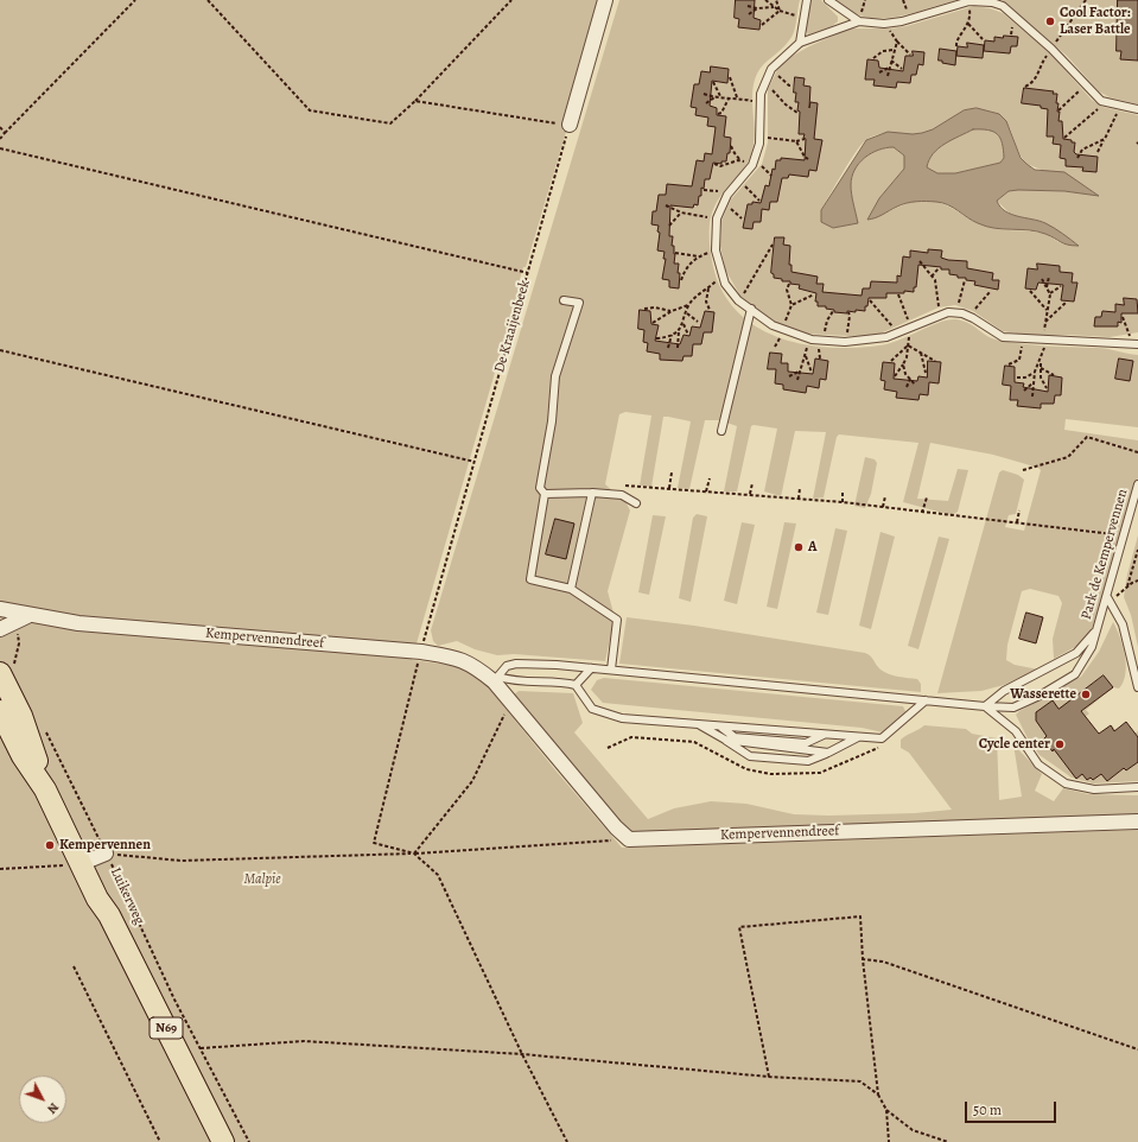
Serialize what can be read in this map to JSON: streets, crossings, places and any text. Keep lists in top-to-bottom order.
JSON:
{
  "streets": {
    "main road": ["Luikerweg", "N69"],
    "street": ["Kempervennendreef"],
    "lane": ["Park de Kempervennen"],
    "path": ["De Kraaijenbeek"]
  },
  "crossings": [
    ["De Kraaijenbeek", "Kempervennendreef"]
  ],
  "parks": ["Malpie"],
  "places": [
    "Cool Factor: Laser Battle",
    "A",
    "Wasserette",
    "Cycle center",
    "Kempervennen"
  ],
  "scale_bar": "50 m",
  "north": "bottom right"
}
